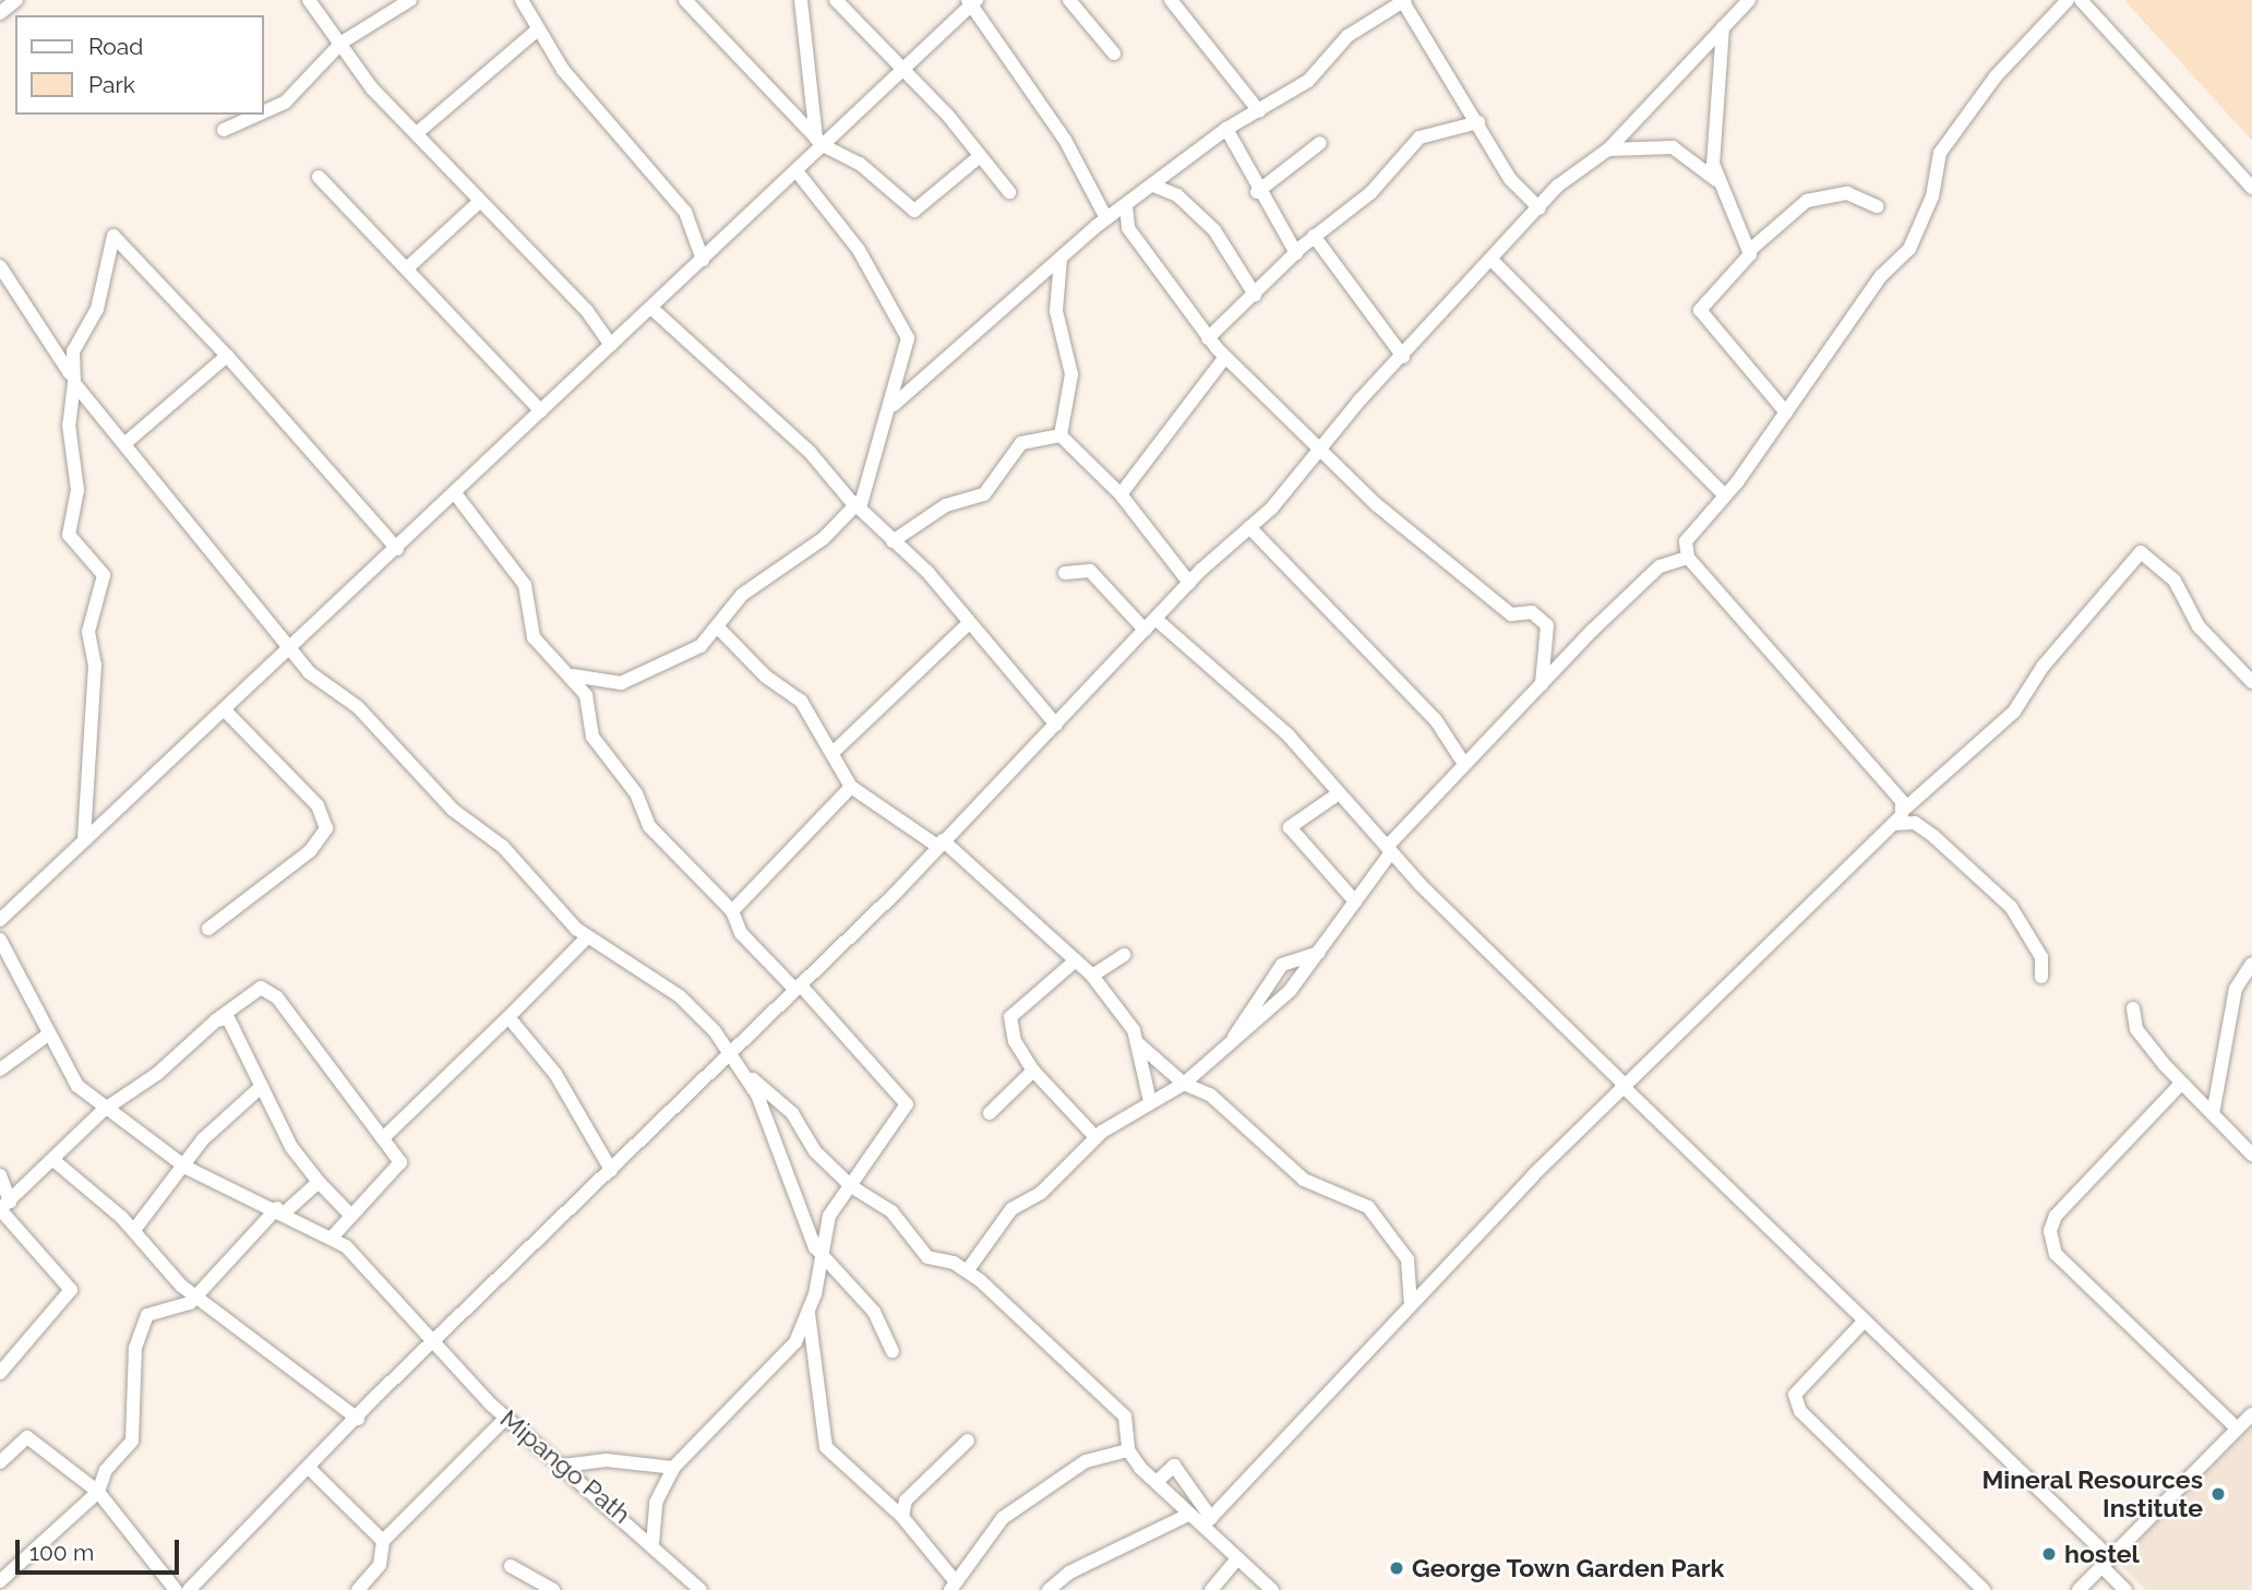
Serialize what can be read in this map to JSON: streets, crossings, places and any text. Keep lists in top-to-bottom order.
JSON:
{
  "streets": {
    "street": ["Mipango Path"]
  },
  "places": ["Mineral Resources Institute", "hostel", "George Town Garden Park"],
  "legend": ["Road", "Park"],
  "scale_bar": "100 m"
}
